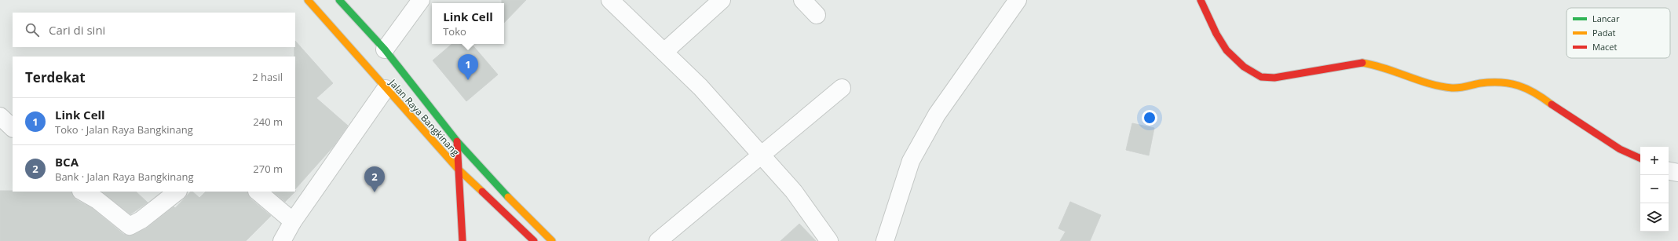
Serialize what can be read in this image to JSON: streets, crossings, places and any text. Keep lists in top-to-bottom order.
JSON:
{
  "streets": {
    "main road": ["Jalan Raya Bangkinang"]
  },
  "legend": ["Lancar", "Padat", "Macet"],
  "page": {
    "popup": ["Link Cell", "Toko"],
    "search": "Cari di sini",
    "pins": ["1", "2"],
    "heading": ["Terdekat", "2 hasil"],
    "list": [
      {
        "mark": "1",
        "name": "Link Cell",
        "note": "Toko · Jalan Raya Bangkinang",
        "value": "240 m"
      },
      {
        "mark": "2",
        "name": "BCA",
        "note": "Bank · Jalan Raya Bangkinang",
        "value": "270 m"
      }
    ],
    "map_buttons": ["+", "−"]
  }
}
